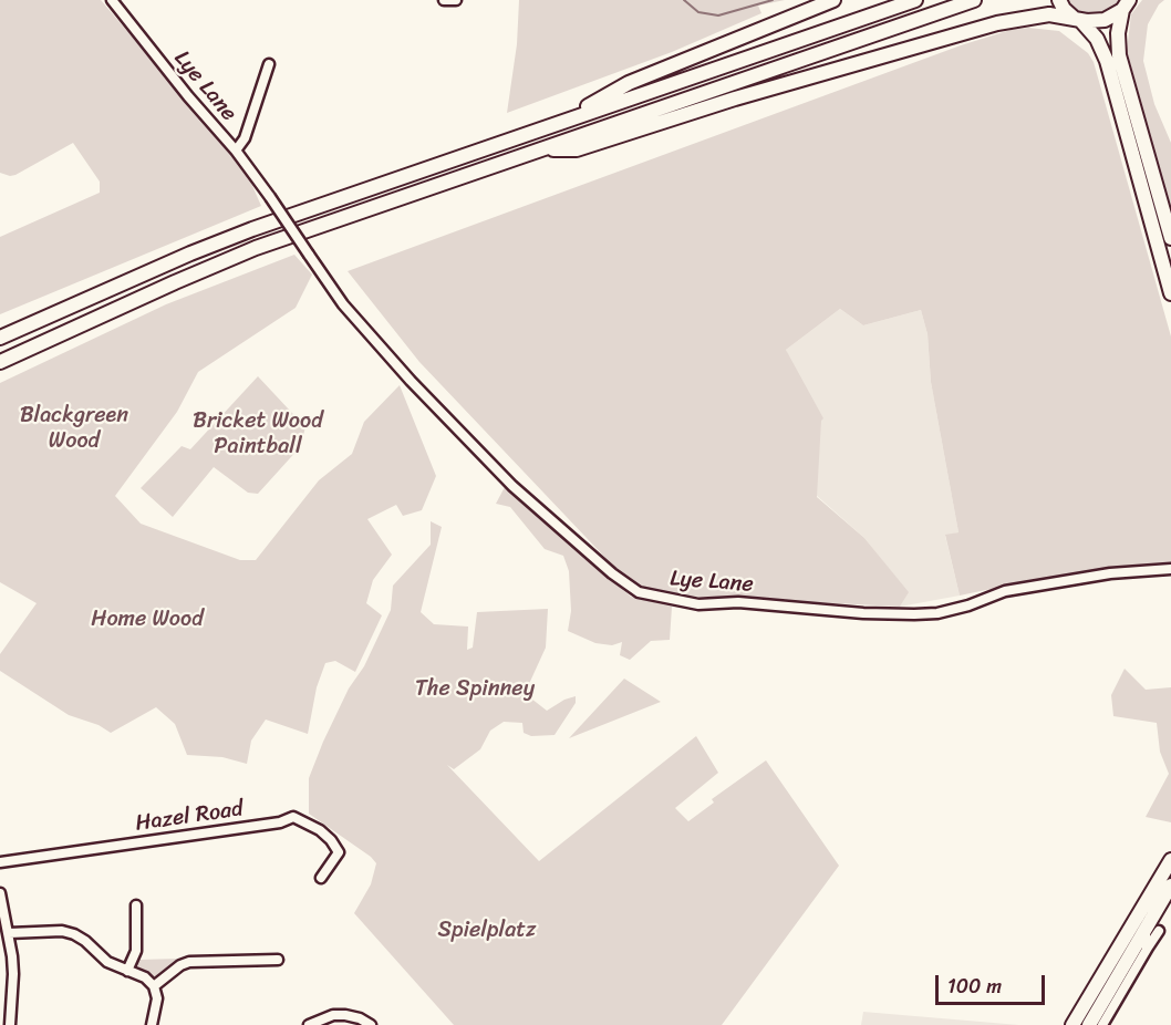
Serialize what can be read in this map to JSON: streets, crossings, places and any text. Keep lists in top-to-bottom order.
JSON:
{
  "streets": {
    "street": ["Lye Lane", "Hazel Road"]
  },
  "parks": [
    "Blackgreen Wood",
    "Bricket Wood Paintball",
    "Home Wood",
    "The Spinney",
    "Spielplatz"
  ],
  "scale_bar": "100 m"
}
